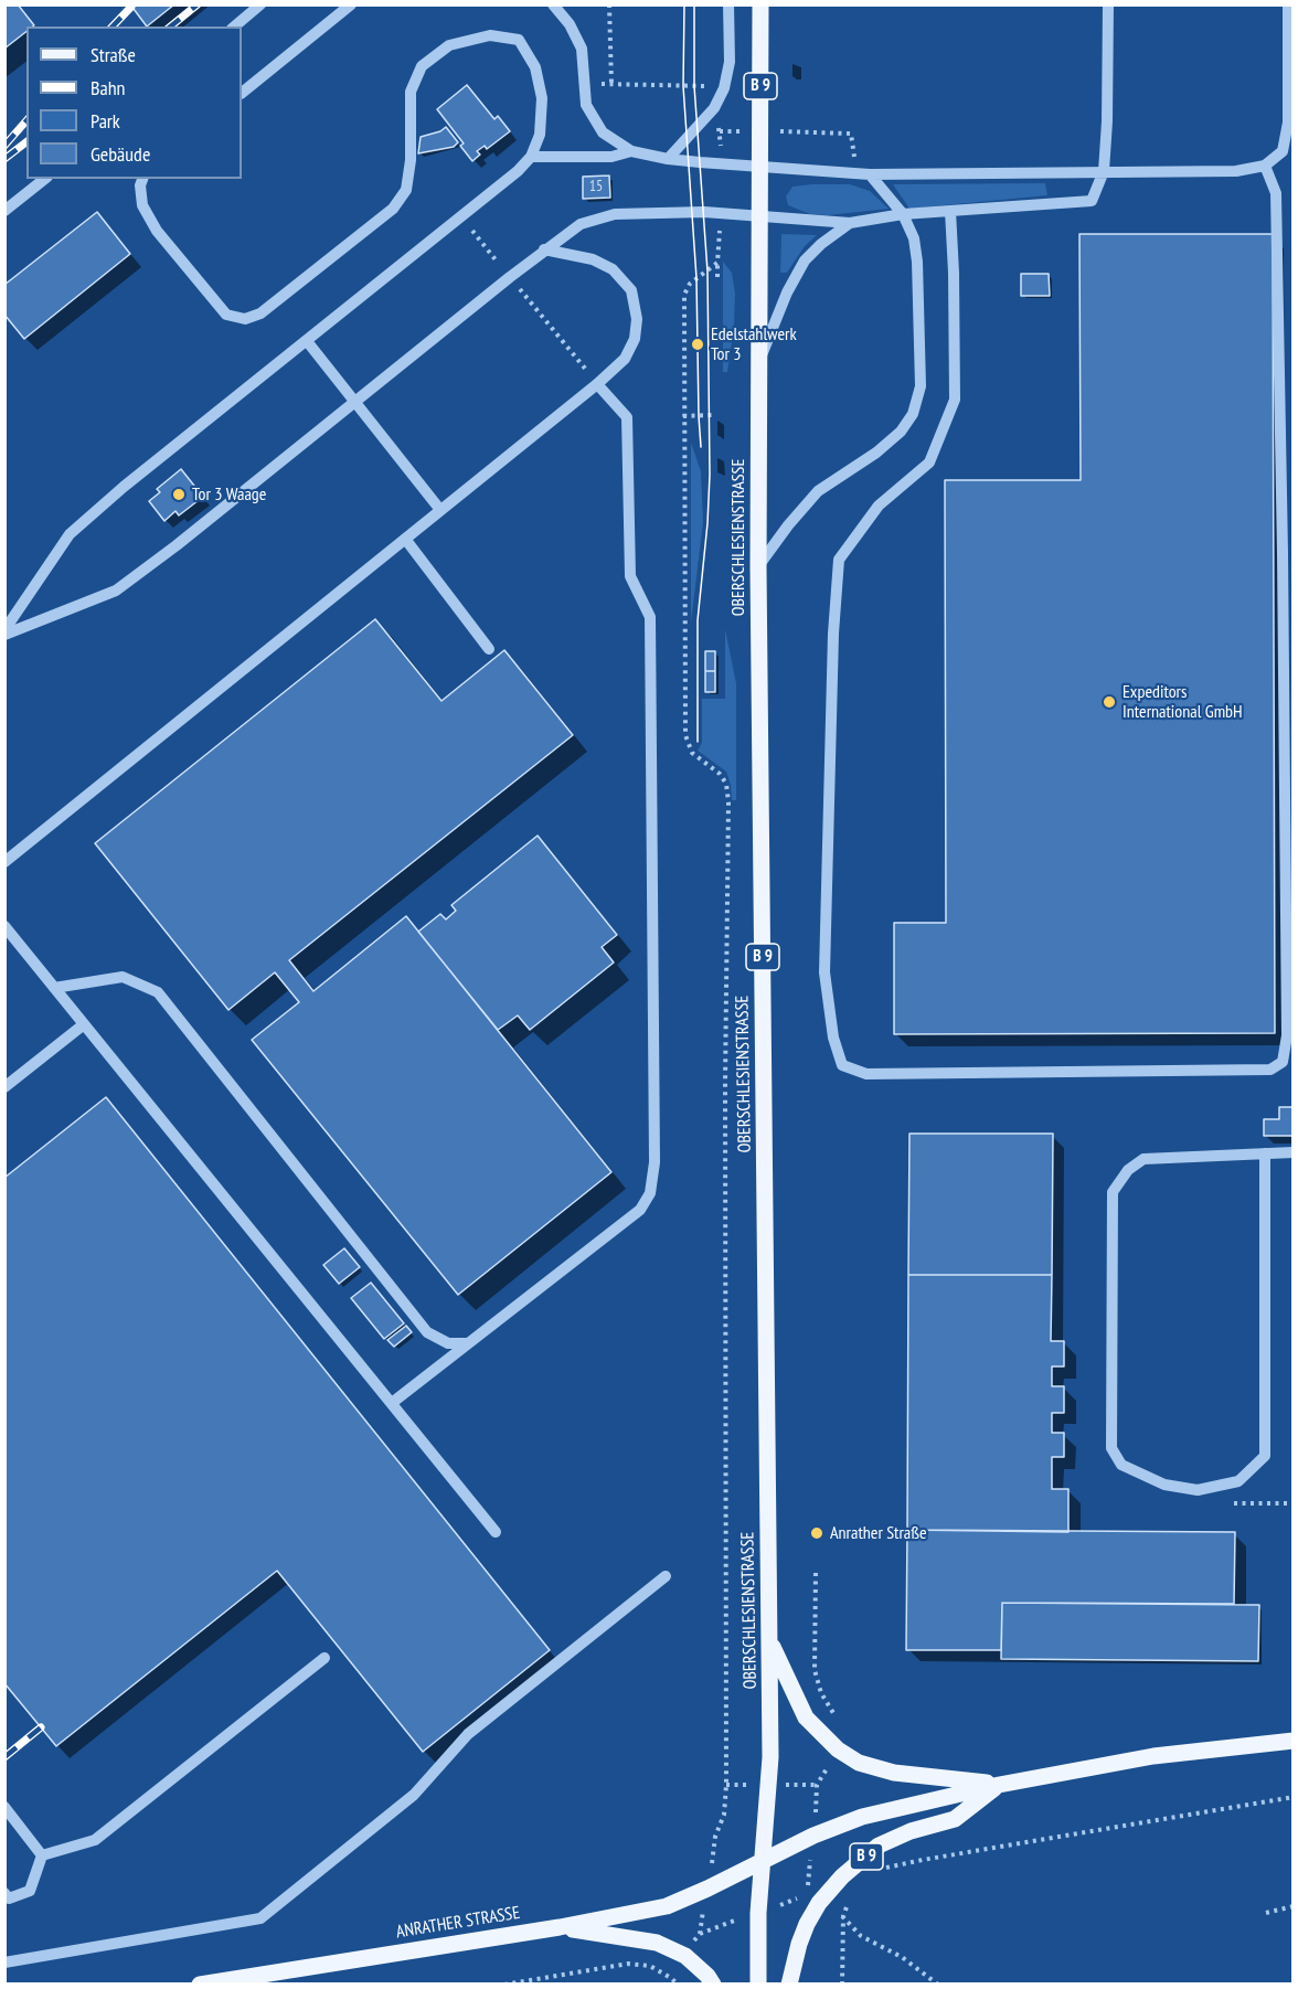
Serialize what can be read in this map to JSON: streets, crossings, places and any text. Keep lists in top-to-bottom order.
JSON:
{
  "streets": {
    "main road": ["B 9", "OBERSCHLESIENSTRASSE", "ANRATHER STRASSE"]
  },
  "crossings": [
    ["B 9", "ANRATHER STRASSE"],
    ["OBERSCHLESIENSTRASSE", "ANRATHER STRASSE"]
  ],
  "places": [
    "Edelstahlwerk Tor 3",
    "Tor 3 Waage",
    "Expeditors International GmbH",
    "Anrather Straße"
  ],
  "house_numbers": ["15"],
  "legend": [
    "Straße",
    "Bahn",
    "Park",
    "Gebäude"
  ]
}
